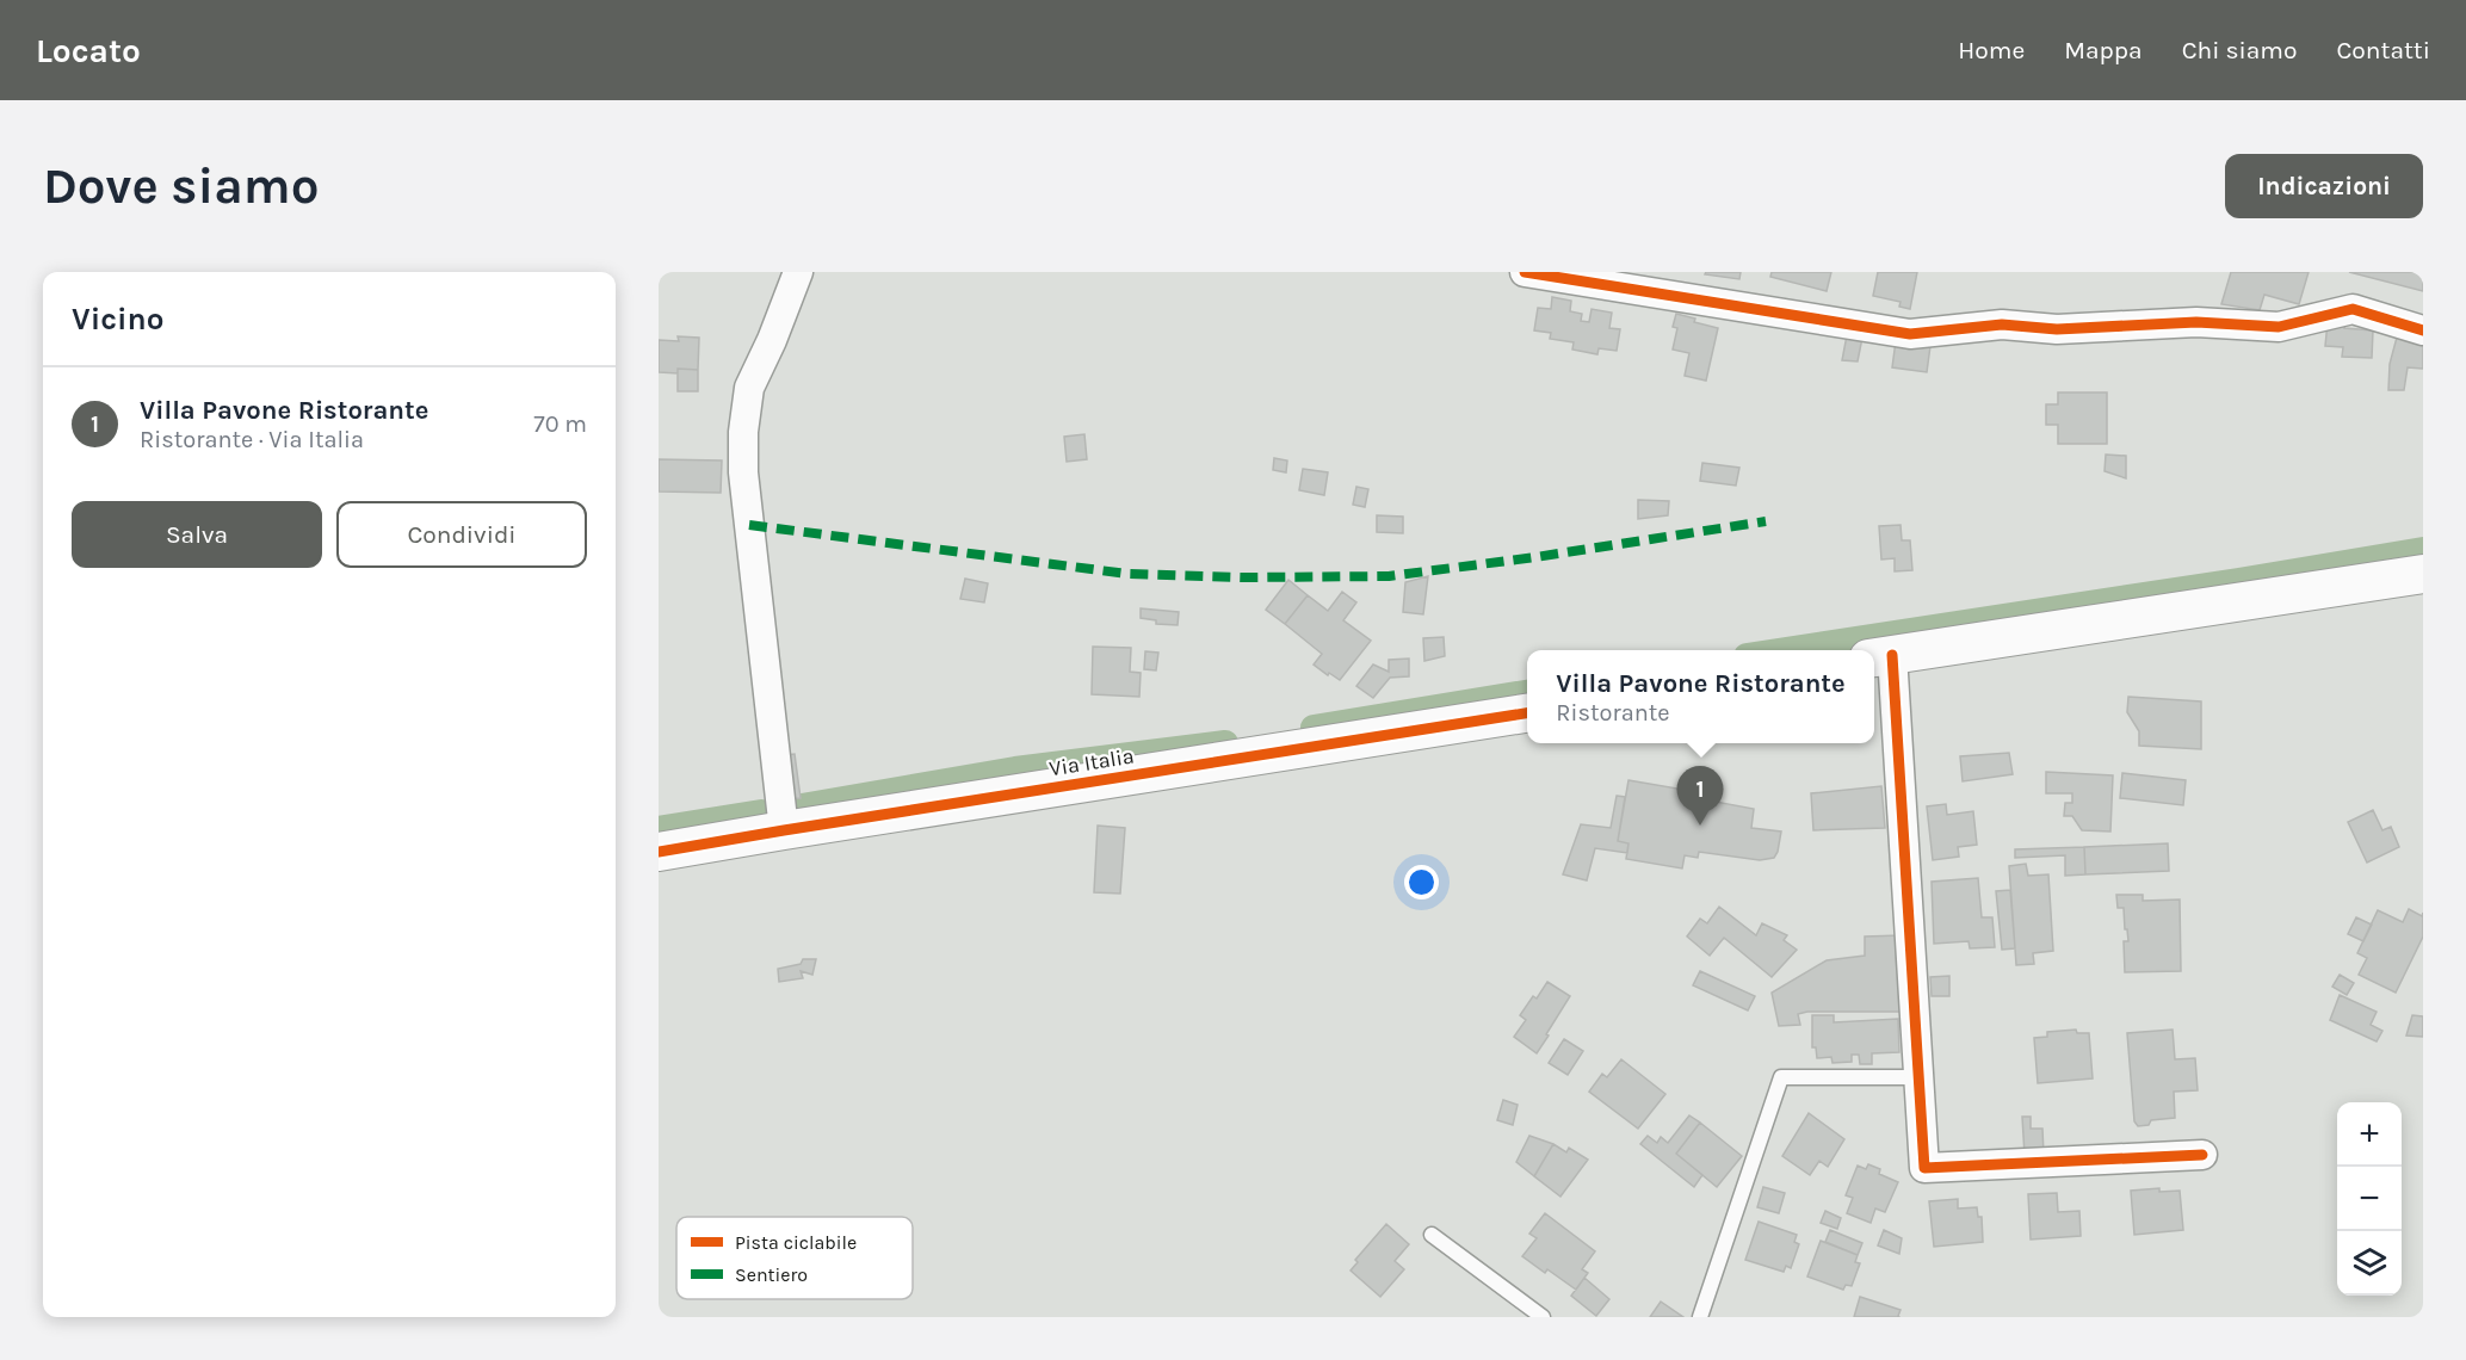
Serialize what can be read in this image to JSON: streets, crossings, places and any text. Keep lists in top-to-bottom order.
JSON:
{
  "streets": {
    "street": ["Via Italia"]
  },
  "legend": ["Pista ciclabile", "Sentiero"],
  "page": {
    "header": "Locato",
    "nav": [
      "Home",
      "Mappa",
      "Chi siamo",
      "Contatti"
    ],
    "buttons": [
      "Indicazioni",
      ["Salva", "Condividi"]
    ],
    "title": "Dove siamo",
    "heading": "Vicino",
    "list": [
      {
        "mark": "1",
        "name": "Villa Pavone Ristorante",
        "note": "Ristorante · Via Italia",
        "value": "70 m"
      }
    ],
    "popup": ["Villa Pavone Ristorante", "Ristorante"],
    "pins": "1",
    "map_buttons": ["+", "−"]
  }
}
